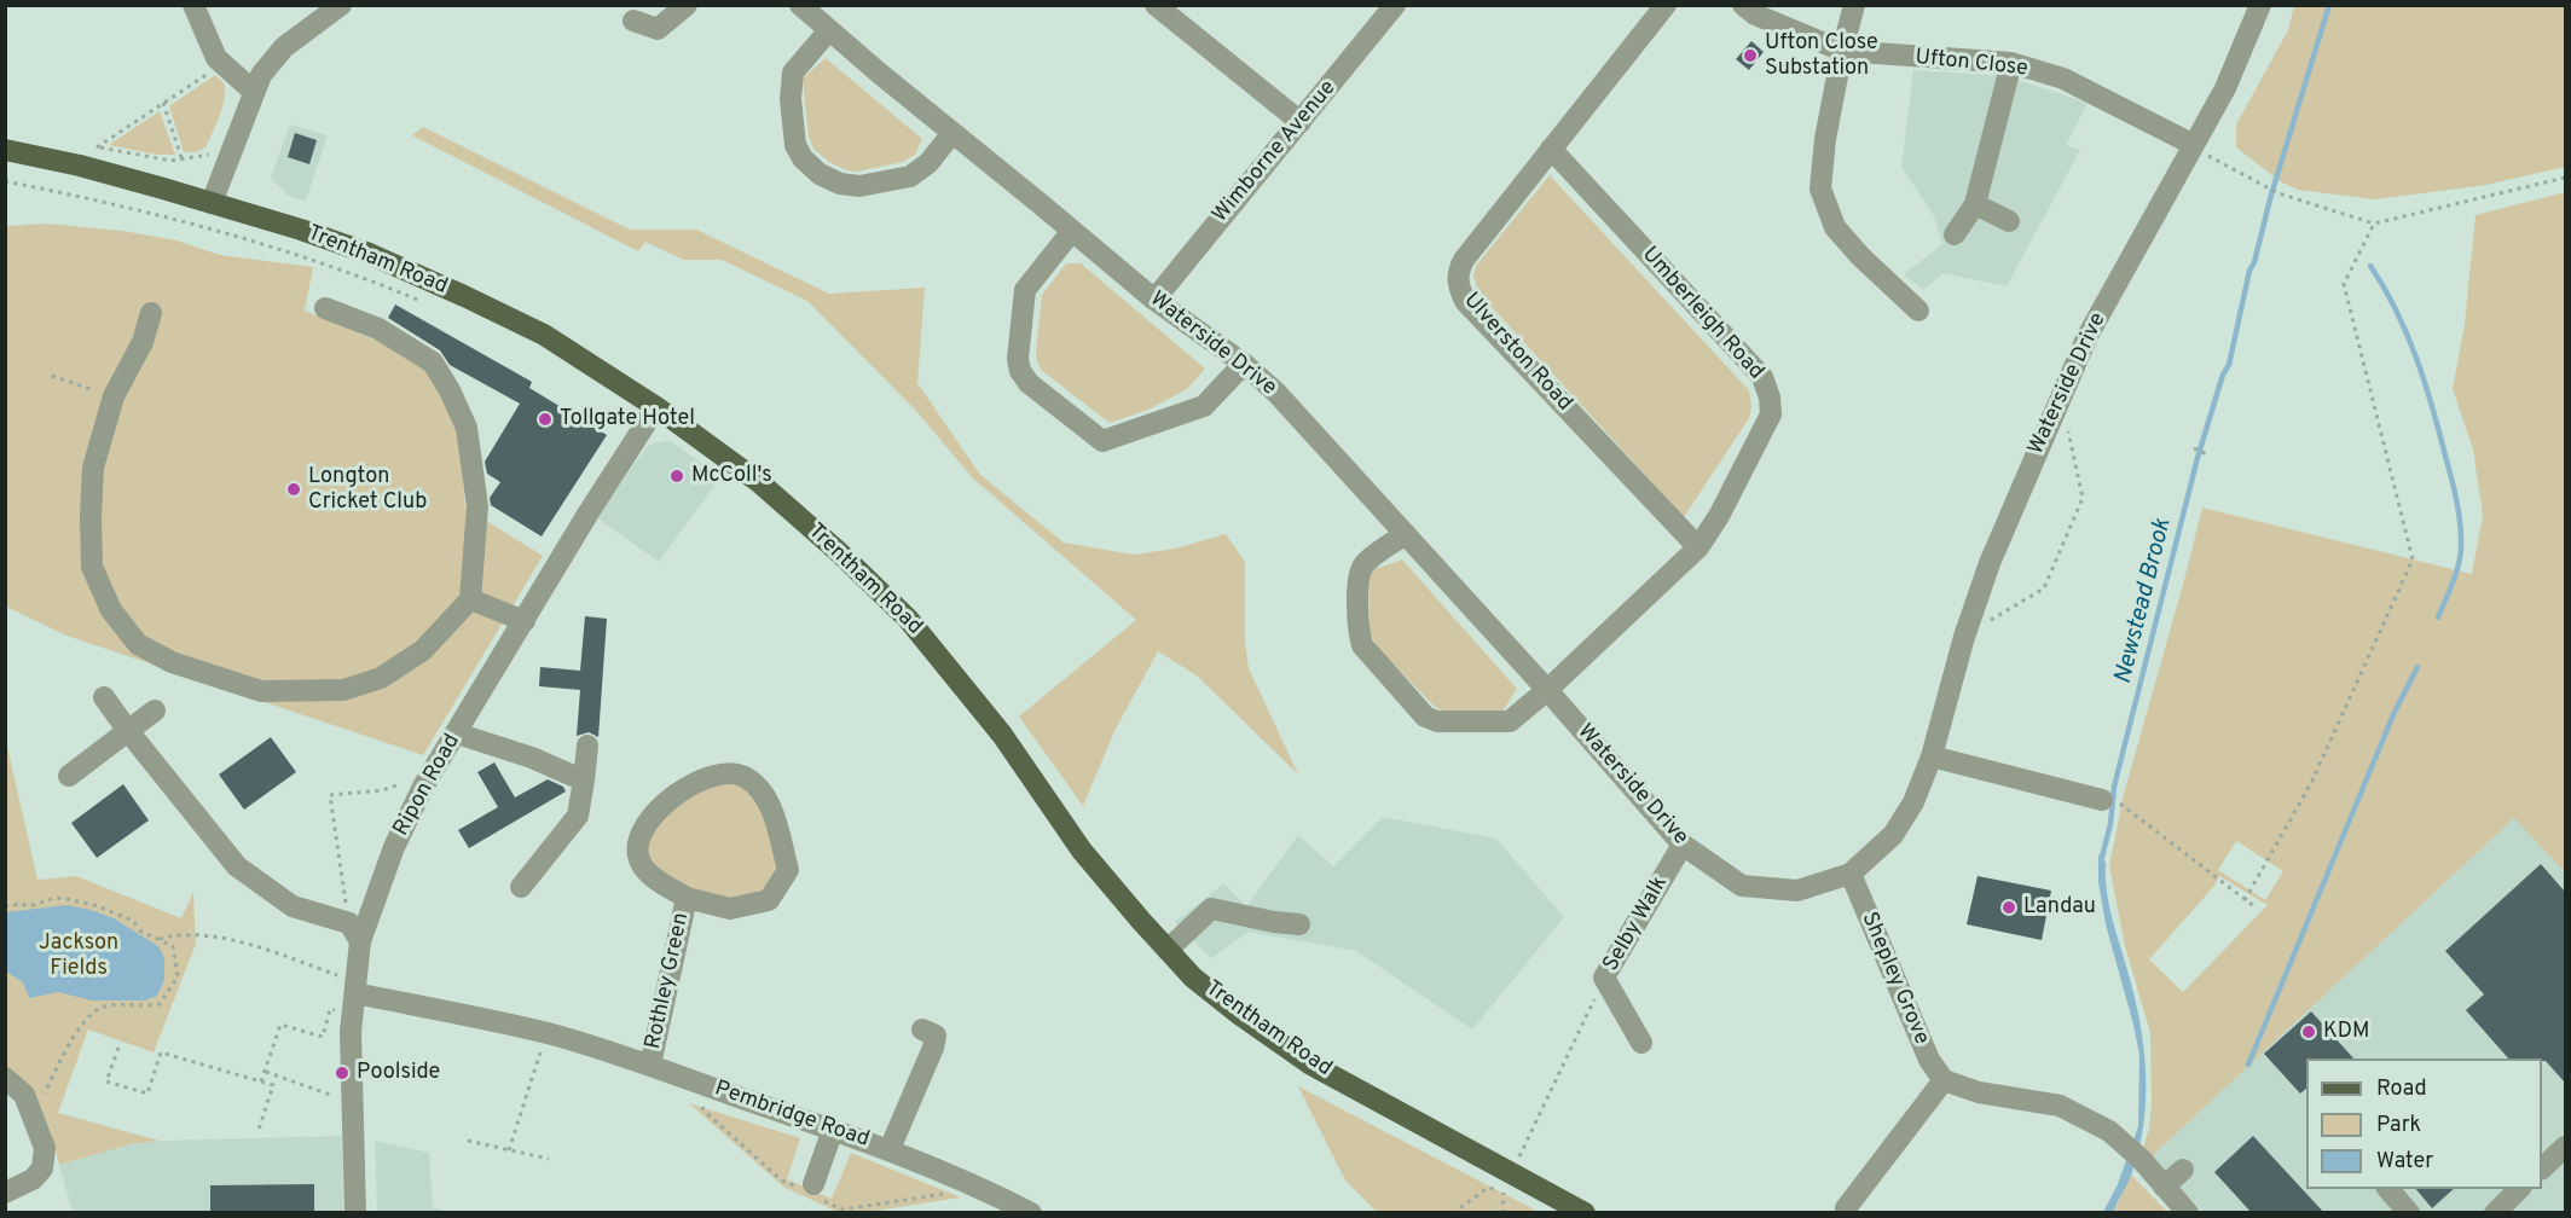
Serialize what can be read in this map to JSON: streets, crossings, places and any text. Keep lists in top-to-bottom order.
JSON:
{
  "streets": {
    "main road": ["Trentham Road"],
    "street": [
      "Ufton Close",
      "Wimborne Avenue",
      "Umberleigh Road",
      "Waterside Drive",
      "Ulverston Road",
      "Ripon Road",
      "Selby Walk",
      "Shepley Grove",
      "Rothley Green",
      "Pembridge Road"
    ]
  },
  "crossings": [
    ["Ufton Close", "Waterside Drive"],
    ["Wimborne Avenue", "Waterside Drive"],
    ["Trentham Road", "Ripon Road"],
    ["Umberleigh Road", "Waterside Drive"],
    ["Umberleigh Road", "Ulverston Road"],
    ["Waterside Drive", "Selby Walk"],
    ["Waterside Drive", "Shepley Grove"],
    ["Ripon Road", "Pembridge Road"],
    ["Rothley Green", "Pembridge Road"]
  ],
  "water": ["Newstead Brook"],
  "parks": ["Jackson Fields"],
  "places": [
    "Ufton Close Substation",
    "Tollgate Hotel",
    "McColl's",
    "Longton Cricket Club",
    "Landau",
    "KDM",
    "Poolside"
  ],
  "legend": ["Road", "Park", "Water"]
}
